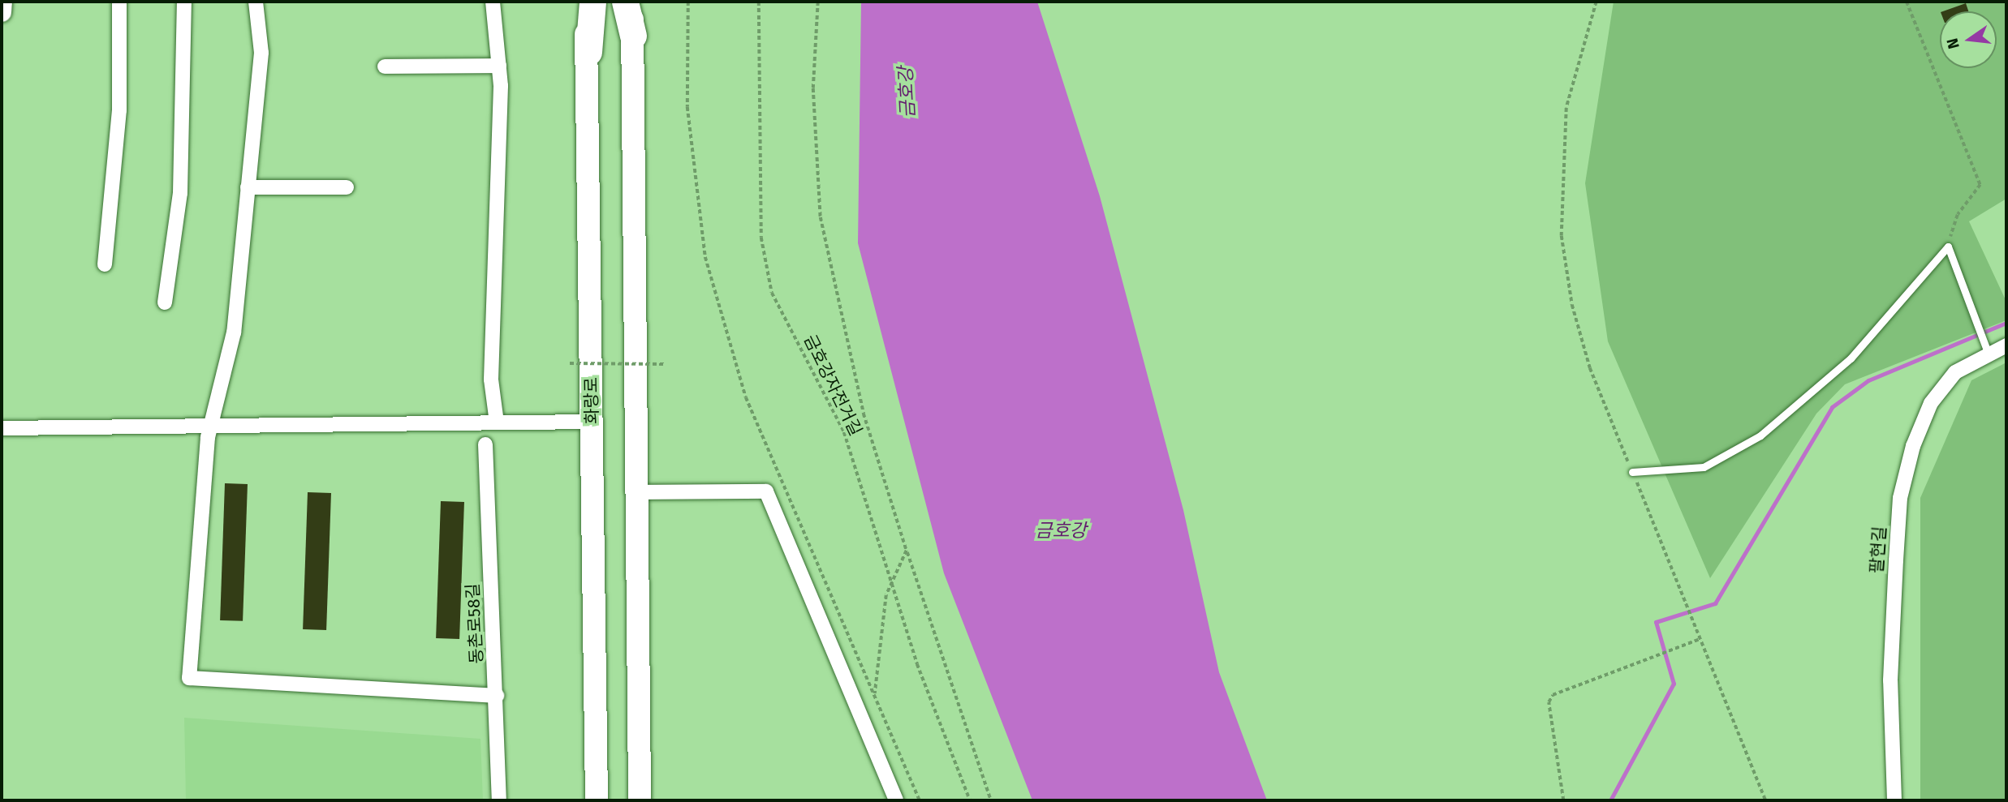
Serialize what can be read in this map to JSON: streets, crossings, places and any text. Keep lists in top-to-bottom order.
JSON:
{
  "streets": {
    "main road": ["화랑로"],
    "street": ["팔현길", "동촌로58길"],
    "path": ["금호강자전거길"]
  },
  "water": ["금호강"],
  "north": "left"
}
